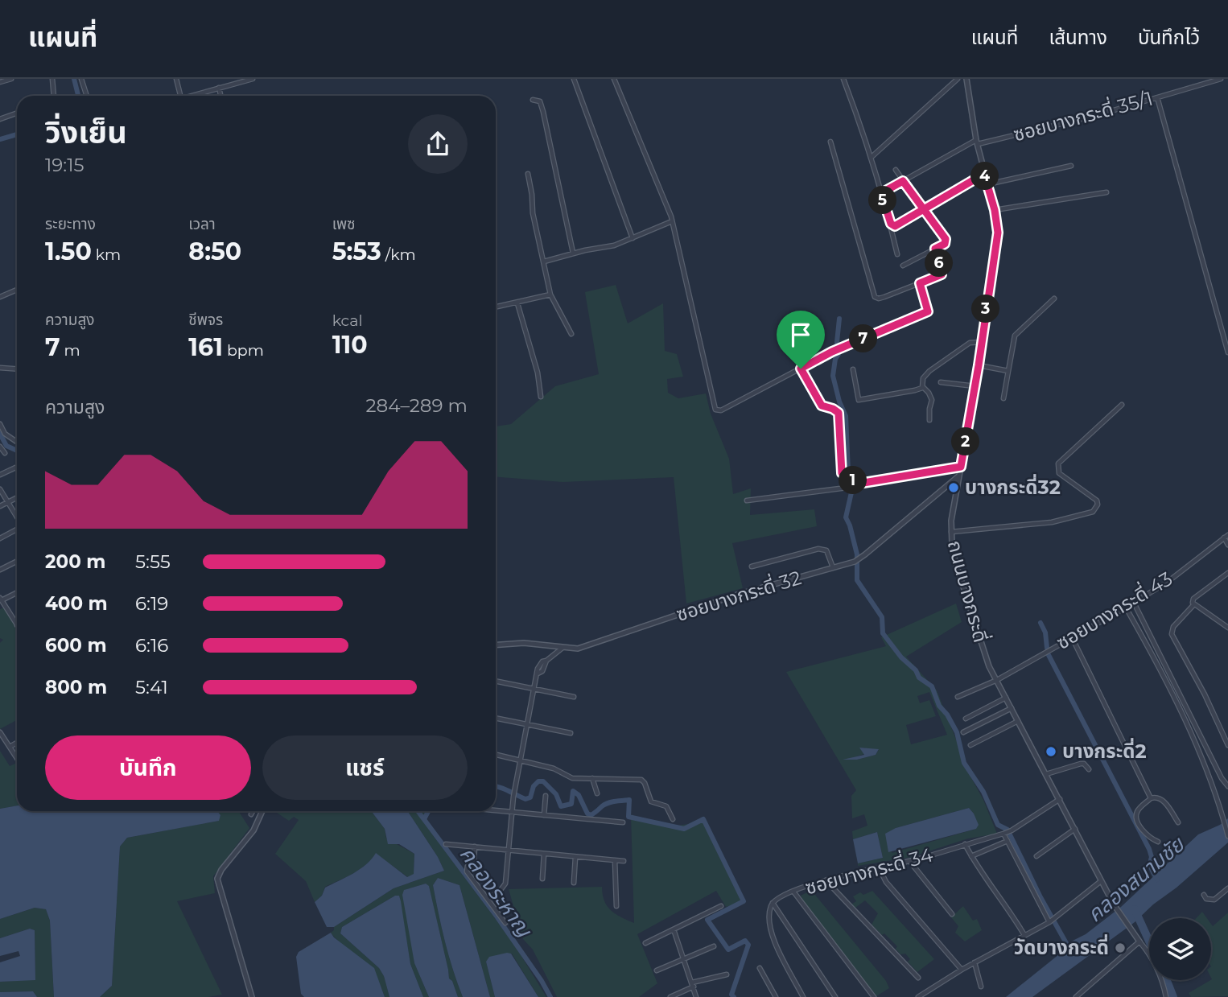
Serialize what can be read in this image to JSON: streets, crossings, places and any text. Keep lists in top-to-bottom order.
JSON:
{
  "streets": {
    "street": [
      "ซอยบางกระดี่ 35/1",
      "ถนนบางกระดี่",
      "ซอยบางกระดี่ 32",
      "ซอยบางกระดี่ 43",
      "ซอยบางกระดี่ 34"
    ]
  },
  "crossings": [
    ["ซอยบางกระดี่ 35/1", "ถนนบางกระดี่"],
    ["ถนนบางกระดี่", "ซอยบางกระดี่ 32"],
    ["ถนนบางกระดี่", "ซอยบางกระดี่ 43"],
    ["ถนนบางกระดี่", "ซอยบางกระดี่ 34"]
  ],
  "water": ["คลองสนามชัย", "คลองระหาญ"],
  "places": ["บางกระดี่32", "บางกระดี่2", "วัดบางกระดี่"],
  "page": {
    "header": "แผนที่",
    "nav": ["แผนที่", "เส้นทาง", "บันทึกไว้"],
    "heading": ["วิ่งเย็น", "19:15"],
    "pins": [
      "4",
      "5",
      "6",
      "3",
      "7",
      "2",
      "1"
    ],
    "stats": [
      ["ระยะทาง", "1.50 km"],
      ["เวลา", "8:50"],
      ["เพซ", "5:53 /km"],
      ["ความสูง", "7 m"],
      ["ชีพจร", "161 bpm"],
      ["kcal", "110"]
    ],
    "chart": ["ความสูง", "284–289 m"],
    "list": [
      {
        "name": "200 m",
        "note": "5:55"
      },
      {
        "name": "400 m",
        "note": "6:19"
      },
      {
        "name": "600 m",
        "note": "6:16"
      },
      {
        "name": "800 m",
        "note": "5:41"
      }
    ],
    "buttons": ["บันทึก", "แชร์"]
  }
}
